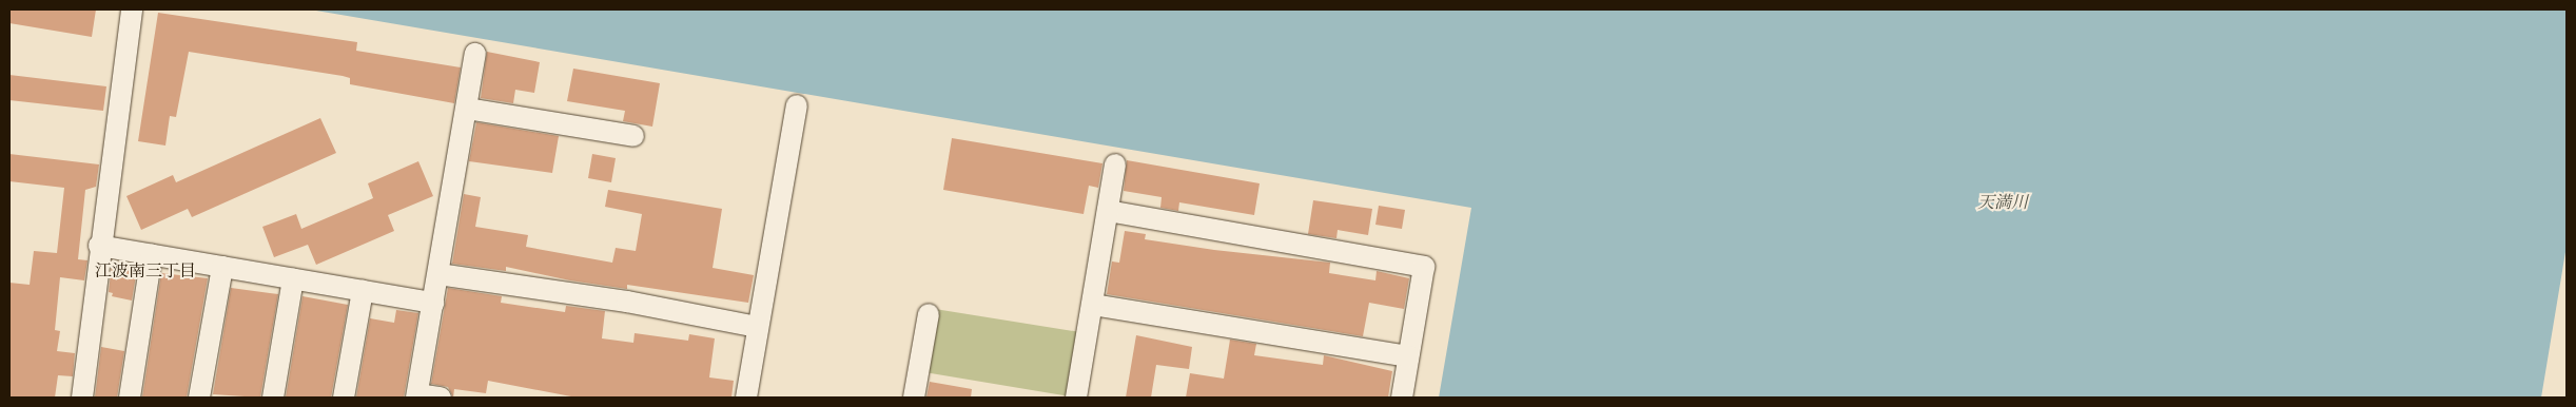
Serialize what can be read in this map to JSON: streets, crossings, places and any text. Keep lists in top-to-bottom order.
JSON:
{
  "districts": ["江波南三丁目"],
  "water": ["天満川"]
}
